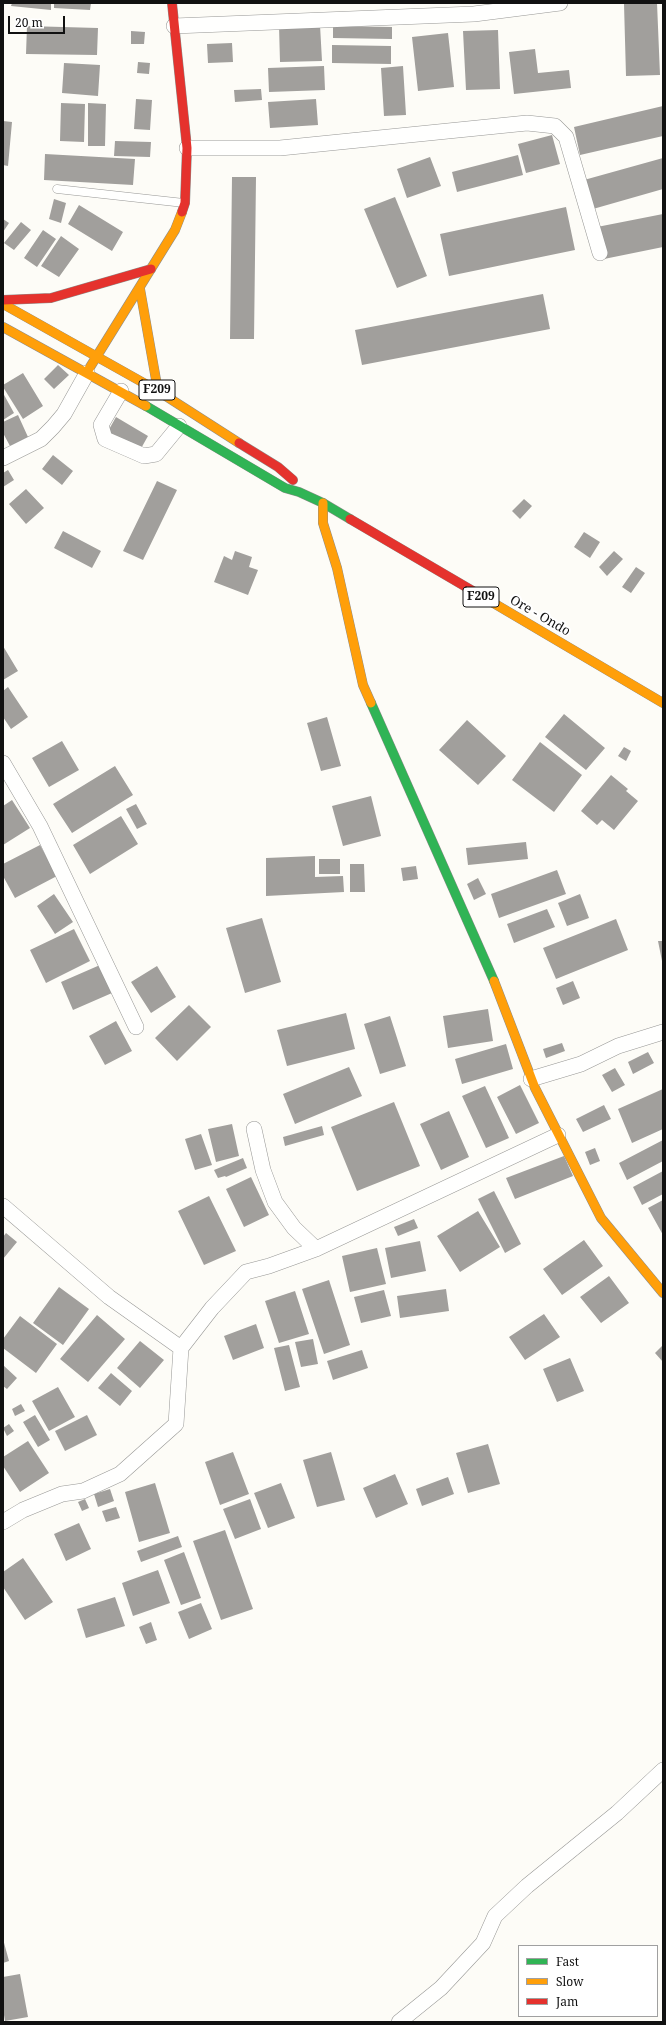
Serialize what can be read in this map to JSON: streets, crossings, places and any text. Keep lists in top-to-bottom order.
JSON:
{
  "streets": {
    "main road": ["F209", "Ore - Ondo"]
  },
  "crossings": [
    ["F209", "Ore - Ondo"]
  ],
  "legend": ["Fast", "Slow", "Jam"],
  "scale_bar": "20 m"
}
